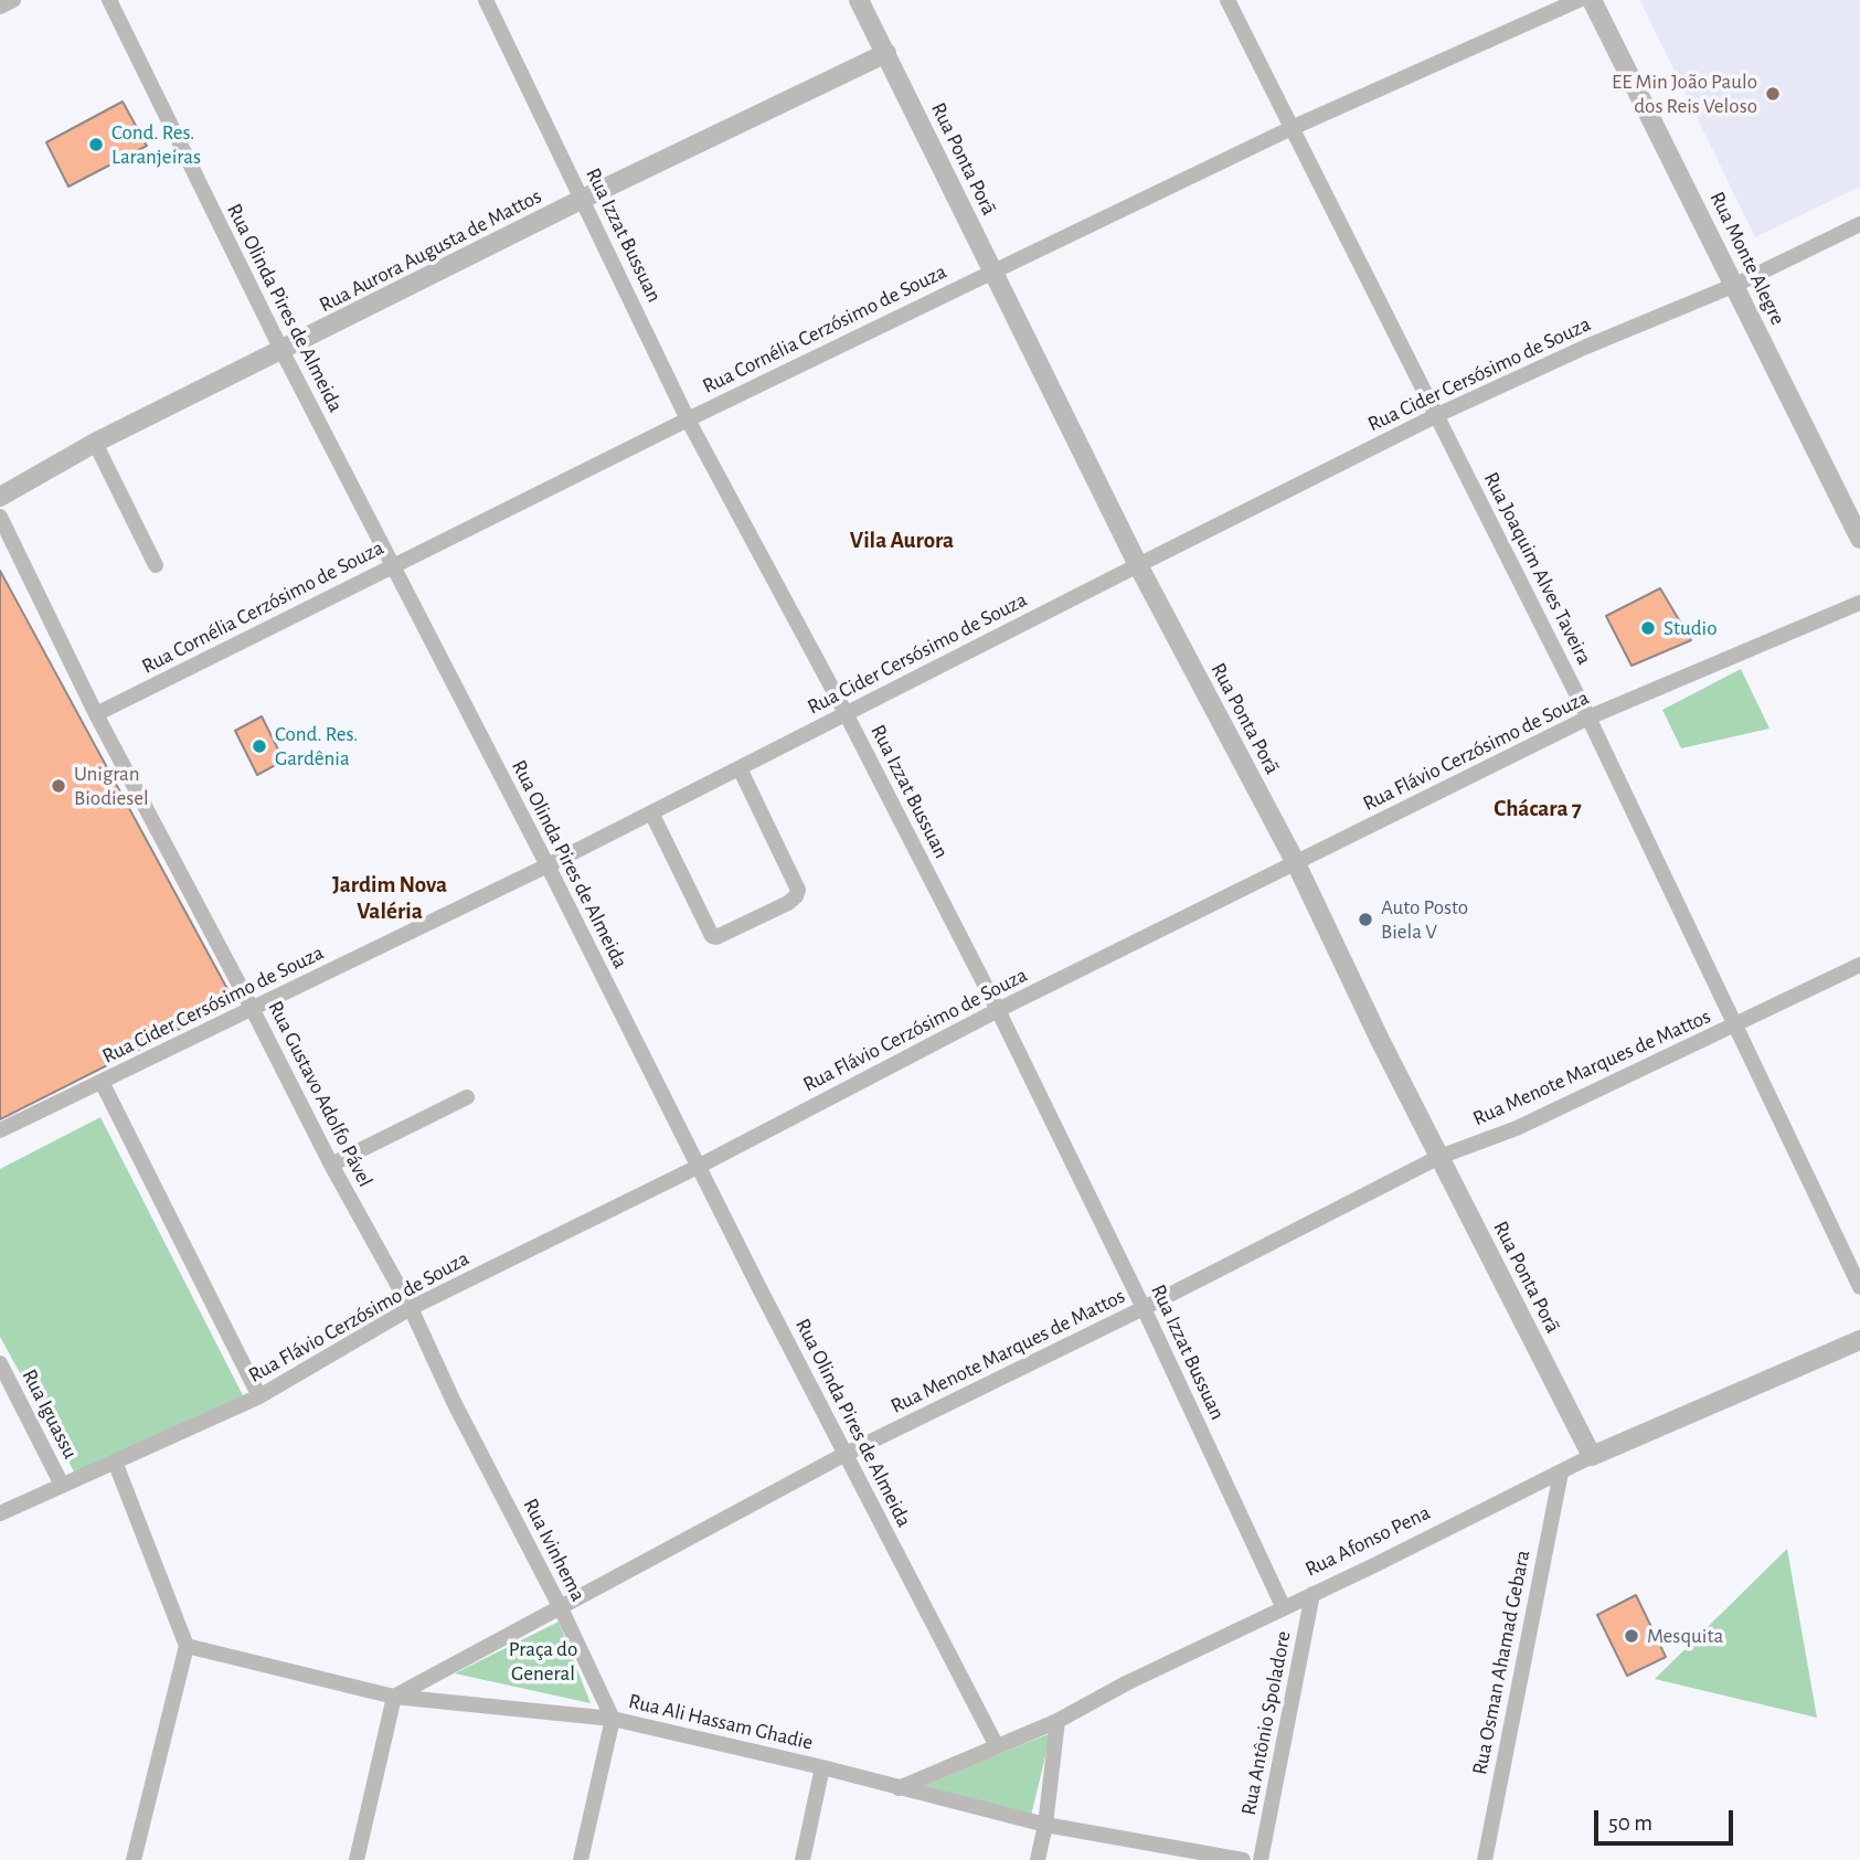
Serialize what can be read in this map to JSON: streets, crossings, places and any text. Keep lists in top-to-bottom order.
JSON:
{
  "streets": {
    "street": [
      "Rua Ponta Porã",
      "Rua Izzat Bussuan",
      "Rua Aurora Augusta de Mattos",
      "Rua Monte Alegre",
      "Rua Olinda Pires de Almeida",
      "Rua Cornélia Cerzósimo de Souza",
      "Rua Cider Cersósimo de Souza",
      "Rua Joaquim Alves Taveira",
      "Rua Flávio Cerzósimo de Souza",
      "Rua Menote Marques de Mattos",
      "Rua Gustavo Adolfo Pável",
      "Rua Iguassu",
      "Rua Afonso Pena",
      "Rua Ivinhema",
      "Rua Osman Ahamad Gebara",
      "Rua Ali Hassam Ghadie",
      "Rua Antônio Spoladore"
    ]
  },
  "crossings": [
    ["Rua Ponta Porã", "Rua Aurora Augusta de Mattos"],
    ["Rua Ponta Porã", "Rua Cornélia Cerzósimo de Souza"],
    ["Rua Ponta Porã", "Rua Cider Cersósimo de Souza"],
    ["Rua Ponta Porã", "Rua Flávio Cerzósimo de Souza"],
    ["Rua Ponta Porã", "Rua Menote Marques de Mattos"],
    ["Rua Ponta Porã", "Rua Afonso Pena"],
    ["Rua Izzat Bussuan", "Rua Aurora Augusta de Mattos"],
    ["Rua Izzat Bussuan", "Rua Cornélia Cerzósimo de Souza"],
    ["Rua Izzat Bussuan", "Rua Cider Cersósimo de Souza"],
    ["Rua Izzat Bussuan", "Rua Flávio Cerzósimo de Souza"],
    ["Rua Izzat Bussuan", "Rua Menote Marques de Mattos"],
    ["Rua Izzat Bussuan", "Rua Afonso Pena"],
    ["Rua Aurora Augusta de Mattos", "Rua Olinda Pires de Almeida"],
    ["Rua Monte Alegre", "Rua Cider Cersósimo de Souza"],
    ["Rua Olinda Pires de Almeida", "Rua Cornélia Cerzósimo de Souza"],
    ["Rua Olinda Pires de Almeida", "Rua Cider Cersósimo de Souza"],
    ["Rua Olinda Pires de Almeida", "Rua Flávio Cerzósimo de Souza"],
    ["Rua Olinda Pires de Almeida", "Rua Menote Marques de Mattos"],
    ["Rua Olinda Pires de Almeida", "Rua Afonso Pena"],
    ["Rua Cornélia Cerzósimo de Souza", "Rua Joaquim Alves Taveira"],
    ["Rua Cornélia Cerzósimo de Souza", "Rua Gustavo Adolfo Pável"],
    ["Rua Cider Cersósimo de Souza", "Rua Joaquim Alves Taveira"],
    ["Rua Cider Cersósimo de Souza", "Rua Gustavo Adolfo Pável"],
    ["Rua Joaquim Alves Taveira", "Rua Flávio Cerzósimo de Souza"],
    ["Rua Joaquim Alves Taveira", "Rua Menote Marques de Mattos"],
    ["Rua Flávio Cerzósimo de Souza", "Rua Gustavo Adolfo Pável"],
    ["Rua Flávio Cerzósimo de Souza", "Rua Iguassu"],
    ["Rua Menote Marques de Mattos", "Rua Ivinhema"],
    ["Rua Menote Marques de Mattos", "Rua Ali Hassam Ghadie"],
    ["Rua Gustavo Adolfo Pável", "Rua Ivinhema"],
    ["Rua Afonso Pena", "Rua Osman Ahamad Gebara"],
    ["Rua Afonso Pena", "Rua Ali Hassam Ghadie"],
    ["Rua Afonso Pena", "Rua Antônio Spoladore"],
    ["Rua Ivinhema", "Rua Ali Hassam Ghadie"]
  ],
  "districts": ["Vila Aurora", "Chácara 7", "Jardim Nova Valéria"],
  "parks": ["Praça do General"],
  "places": [
    "EE Min João Paulo dos Reis Veloso",
    "Cond. Res. Laranjeiras",
    "Studio",
    "Cond. Res. Gardênia",
    "Unigran Biodiesel",
    "Auto Posto Biela V",
    "Mesquita"
  ],
  "scale_bar": "50 m"
}
